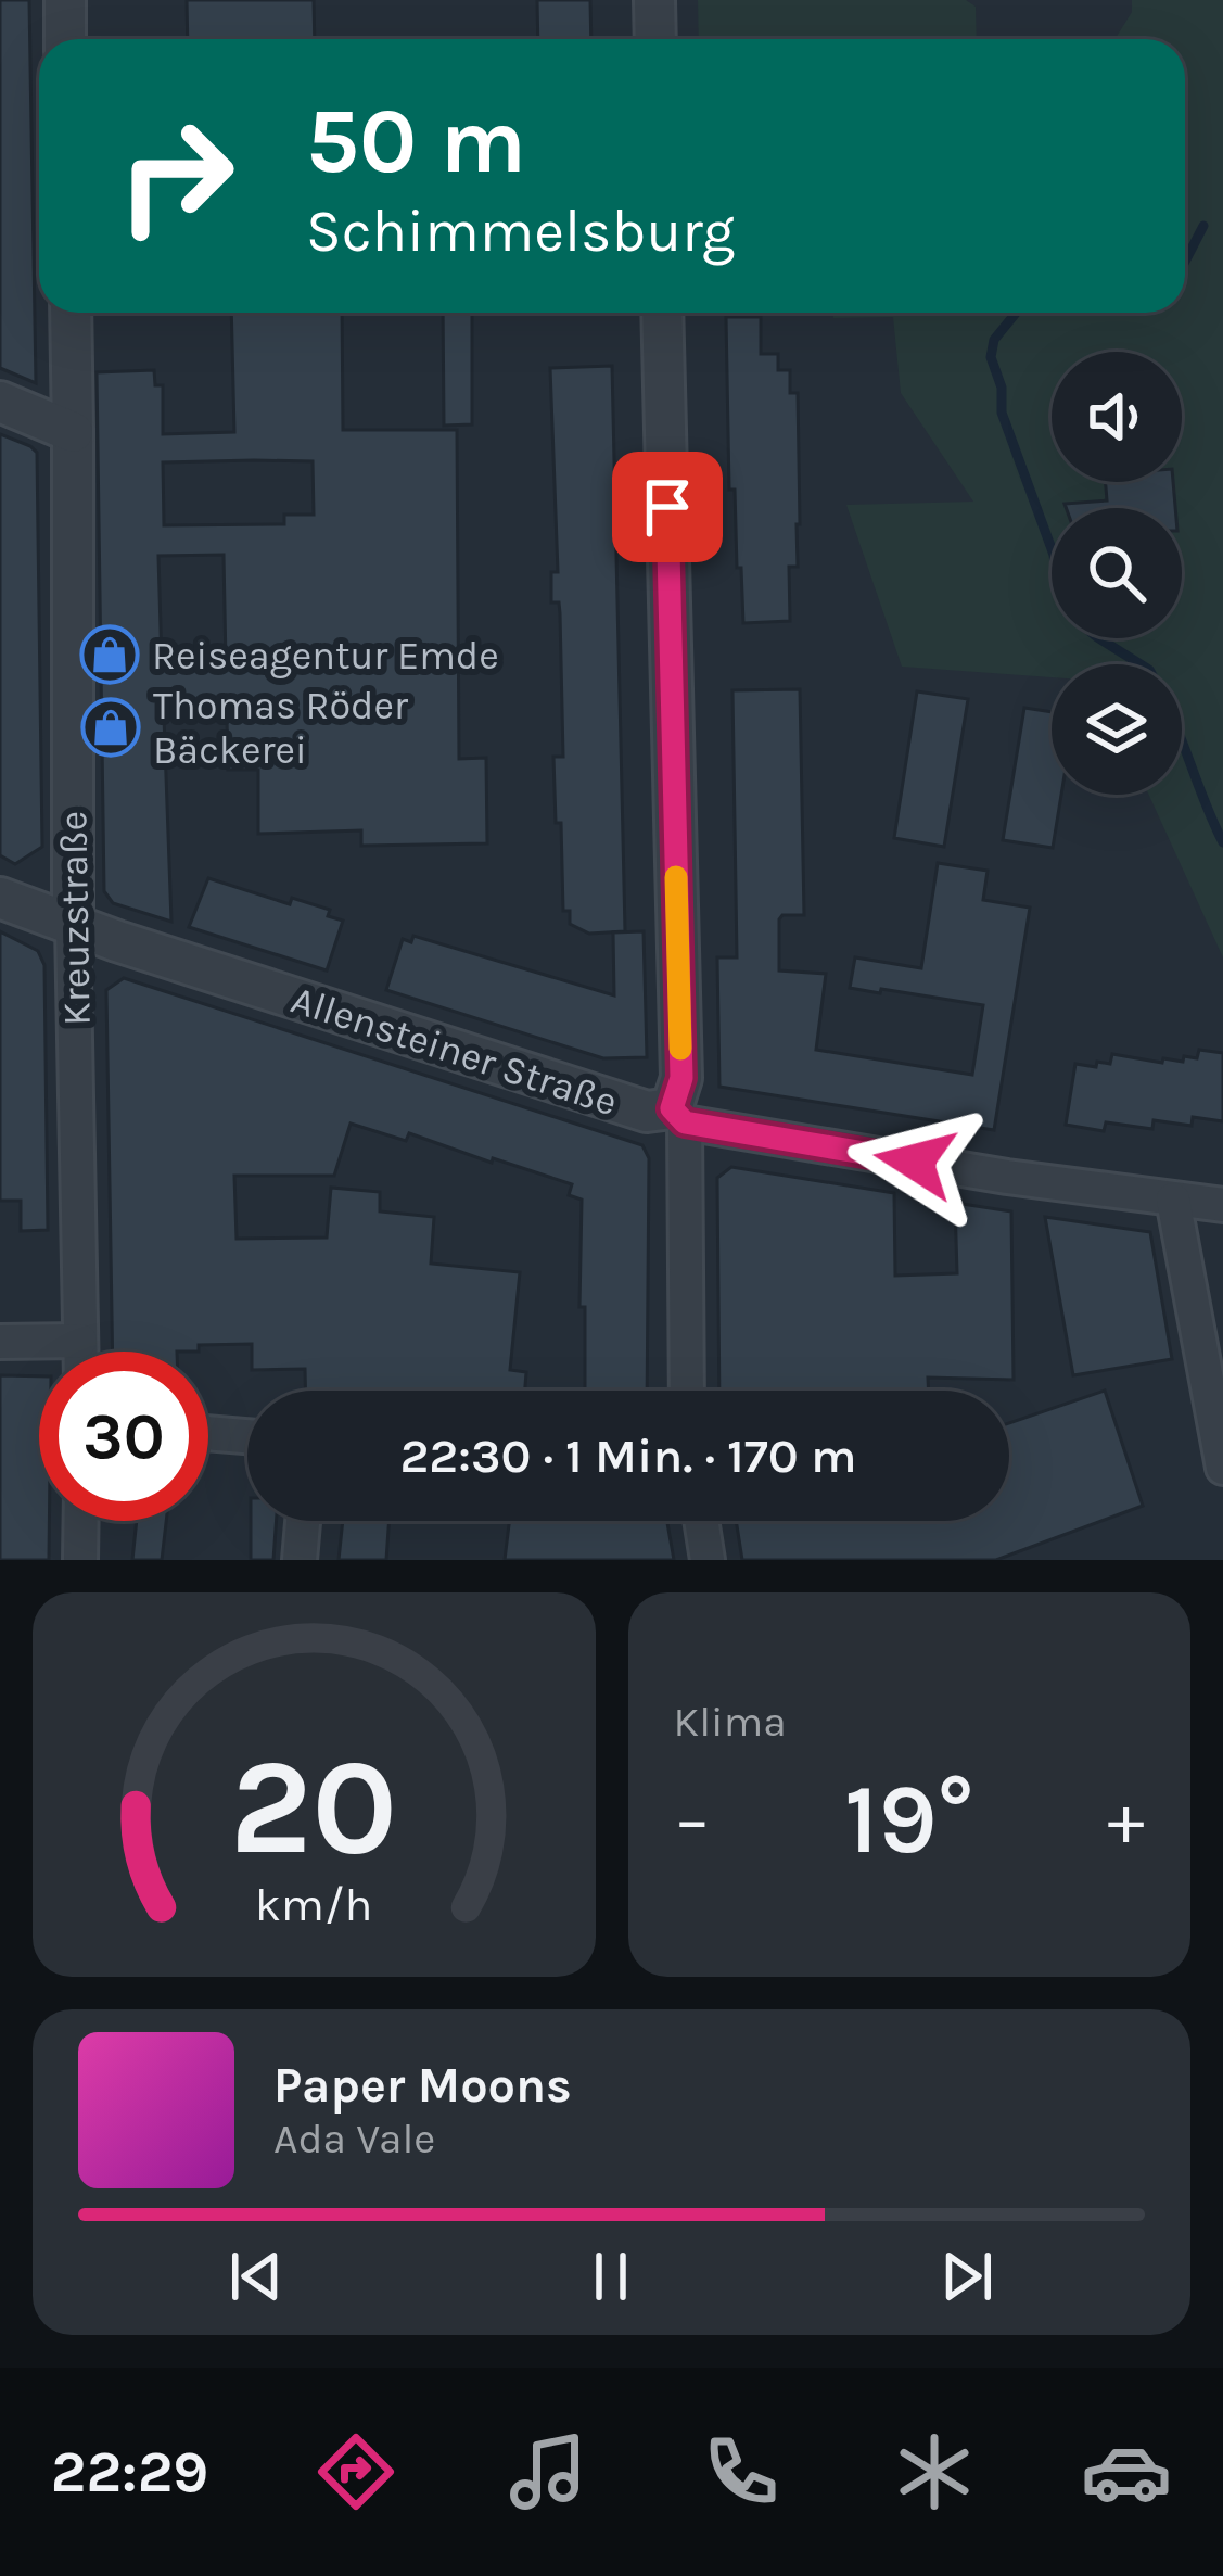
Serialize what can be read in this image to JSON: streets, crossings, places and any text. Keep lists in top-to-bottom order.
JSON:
{
  "streets": {
    "street": ["Kreuzstraße", "Allensteiner Straße"]
  },
  "crossings": [
    ["Kreuzstraße", "Allensteiner Straße"]
  ],
  "places": {
    "shop": ["Reiseagentur Emde", "Thomas Röder Bäckerei"]
  },
  "page": {
    "turn": ["50 m", "Schimmelsburg"],
    "limit": "30",
    "trip": "22:30 · 1 Min. · 170 m",
    "tile": "Klima",
    "heat": ["−", "19°", "+"],
    "song": ["Paper Moons", "Ada Vale"],
    "tabs": "22:29",
    "gauge": ["20", "km/h"]
  }
}
